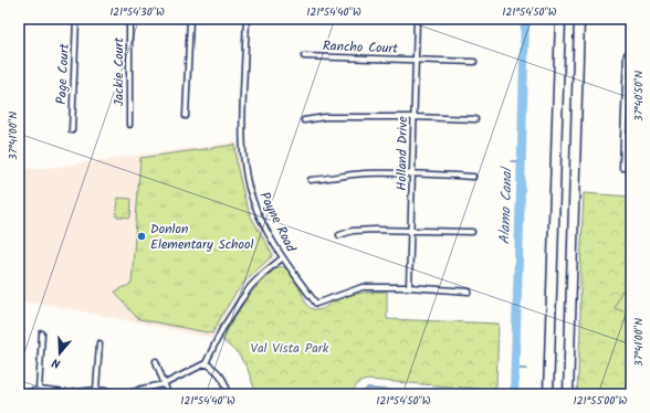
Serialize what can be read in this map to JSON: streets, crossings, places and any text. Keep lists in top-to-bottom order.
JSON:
{
  "streets": {
    "street": [
      "Rancho Court",
      "Jackie Court",
      "Page Court",
      "Holland Drive",
      "Payne Road"
    ]
  },
  "crossings": [
    ["Rancho Court", "Holland Drive"],
    ["Holland Drive", "Payne Road"]
  ],
  "water": ["Alamo Canal"],
  "parks": ["Val Vista Park"],
  "places": ["Donlon Elementary School"],
  "north": "bottom",
  "coordinates": [
    "121°54'30\"W",
    "121°54'40\"W",
    "121°54'50\"W",
    "37°40'50\"N",
    "37°41'00\"N",
    "121°55'00\"W"
  ]
}
